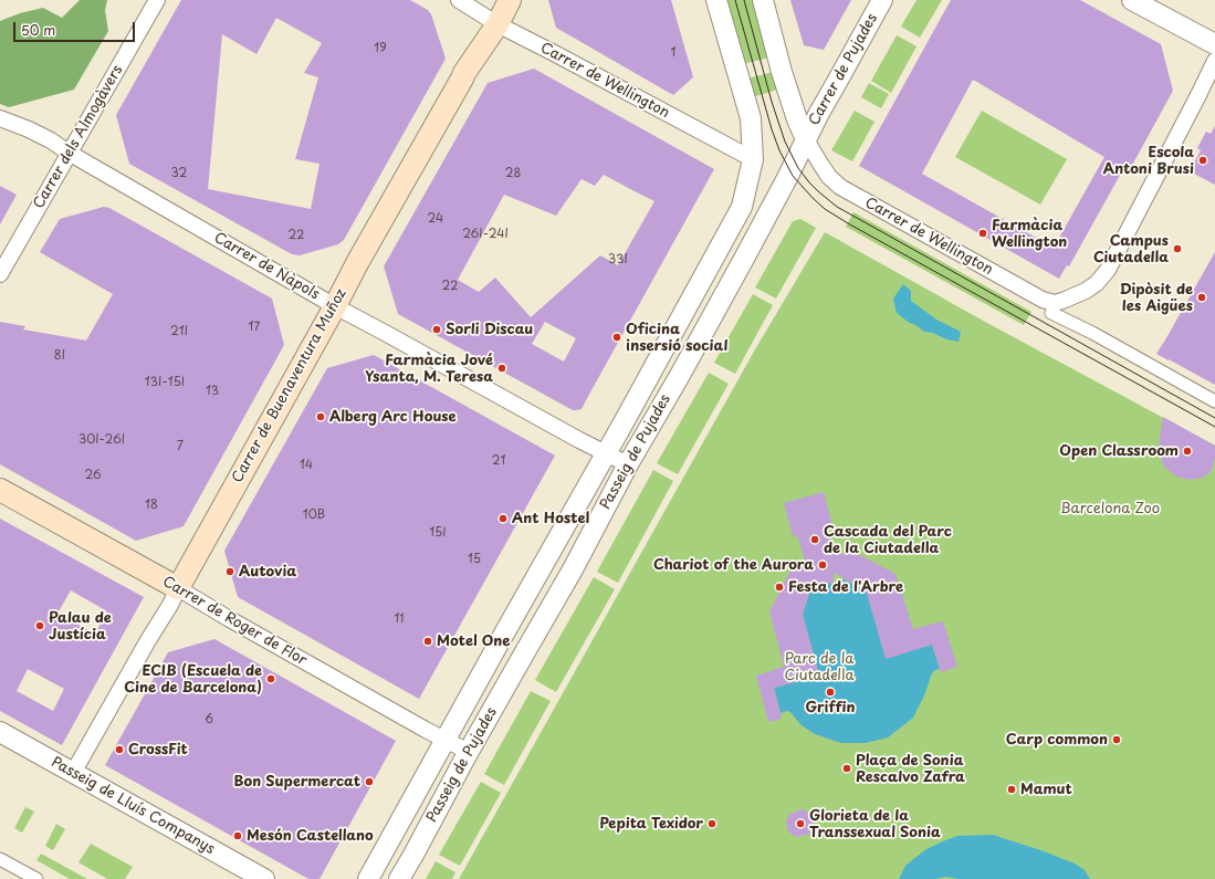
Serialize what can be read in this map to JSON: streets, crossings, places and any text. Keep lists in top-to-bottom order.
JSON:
{
  "streets": {
    "main road": ["Carrer de Buenaventura Muñoz", "Carrer de Roger de Flor"],
    "street": [
      "Carrer de Pujades",
      "Carrer de Wellington",
      "Carrer dels Almogàvers",
      "Carrer de Nàpols",
      "Passeig de Pujades",
      "Passeig de Lluís Companys"
    ]
  },
  "crossings": [
    ["Carrer de Pujades", "Carrer de Wellington"],
    ["Carrer de Pujades", "Passeig de Pujades"],
    ["Carrer de Wellington", "Carrer de Buenaventura Muñoz"],
    ["Carrer de Wellington", "Passeig de Pujades"],
    ["Carrer dels Almogàvers", "Carrer de Nàpols"],
    ["Carrer de Nàpols", "Carrer de Buenaventura Muñoz"],
    ["Carrer de Nàpols", "Passeig de Pujades"],
    ["Carrer de Buenaventura Muñoz", "Carrer de Roger de Flor"],
    ["Carrer de Buenaventura Muñoz", "Passeig de Lluís Companys"],
    ["Passeig de Pujades", "Carrer de Roger de Flor"]
  ],
  "parks": ["Barcelona Zoo", "Parc de la Ciutadella"],
  "places": [
    "Escola Antoni Brusi",
    "Farmàcia Wellington",
    "Campus Ciutadella",
    "Dipòsit de les Aigües",
    "Sorli Discau",
    "Oficina insersió social",
    "Farmàcia Jové Ysanta, M. Teresa",
    "Alberg Arc House",
    "Open Classroom",
    "Ant Hostel",
    "Cascada del Parc de la Ciutadella",
    "Chariot of the Aurora",
    "Autovia",
    "Festa de l'Arbre",
    "Palau de Justícia",
    "Motel One",
    "ECIB (Escuela de Cine de Barcelona)",
    "Griffin",
    "Carp common",
    "CrossFit",
    "Plaça de Sonia Rescalvo Zafra",
    "Bon Supermercat",
    "Mamut",
    "Pepita Texidor",
    "Glorieta de la Transsexual Sonia",
    "Mesón Castellano"
  ],
  "house_numbers": [
    "19",
    "1",
    "32",
    "28",
    "24",
    "26I-24I",
    "22",
    "33I",
    "22",
    "17",
    "21I",
    "8I",
    "13I-15I",
    "13",
    "30I-26I",
    "7",
    "21",
    "14",
    "26",
    "18",
    "10B",
    "15I",
    "15",
    "11",
    "6"
  ],
  "scale_bar": "50 m"
}
